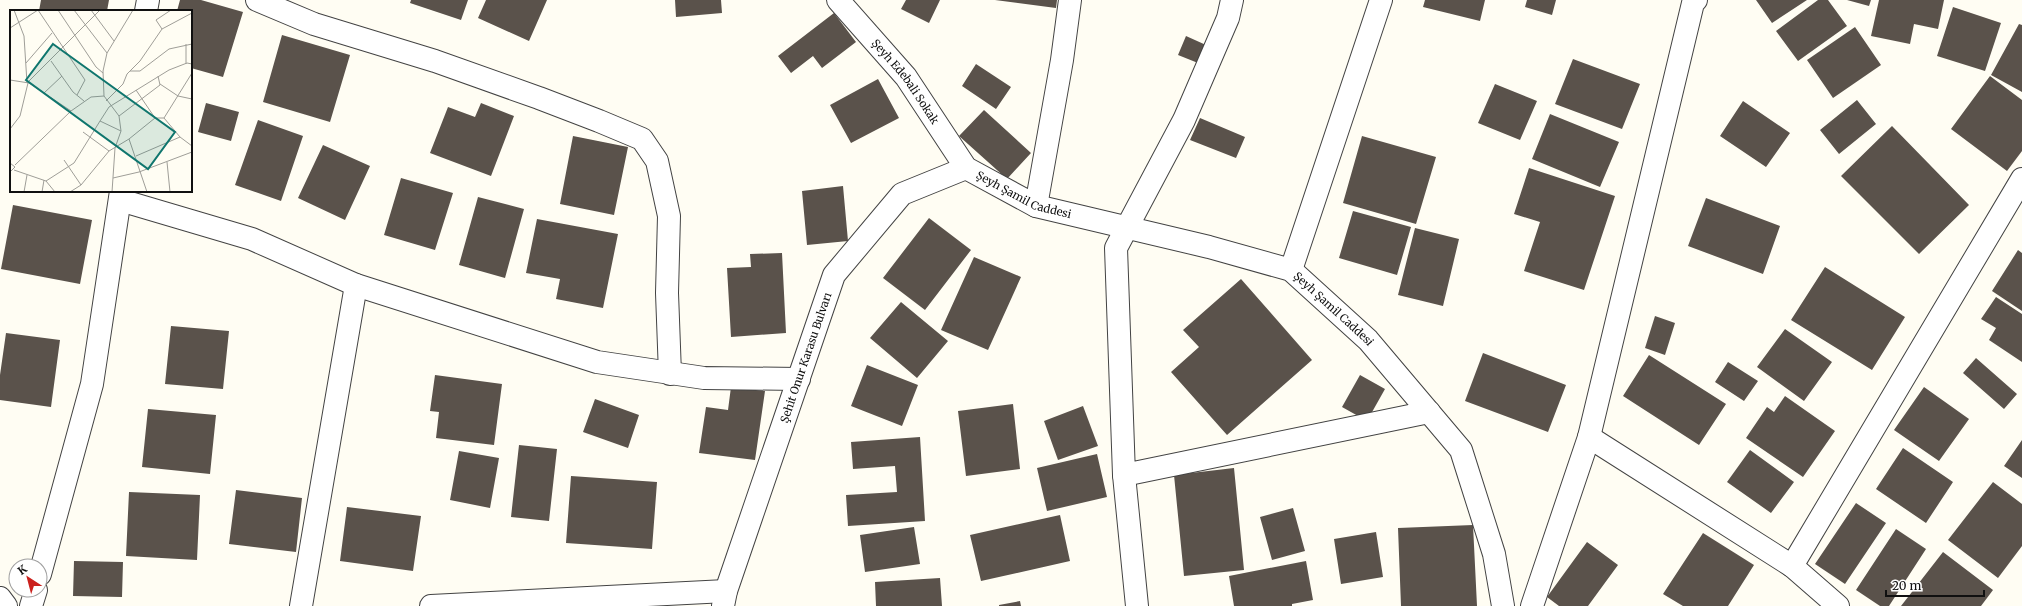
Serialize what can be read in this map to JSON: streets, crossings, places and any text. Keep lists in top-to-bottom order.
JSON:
{
  "streets": {
    "street": ["Şeyh Edebali Sokak", "Şeyh Şamil Caddesi", "Şehit Onur Karasu Bulvarı"]
  },
  "crossings": [
    ["Şeyh Edebali Sokak", "Şeyh Şamil Caddesi"],
    ["Şeyh Edebali Sokak", "Şehit Onur Karasu Bulvarı"],
    ["Şeyh Şamil Caddesi", "Şehit Onur Karasu Bulvarı"]
  ],
  "scale_bar": "20 m",
  "north": "top left"
}
